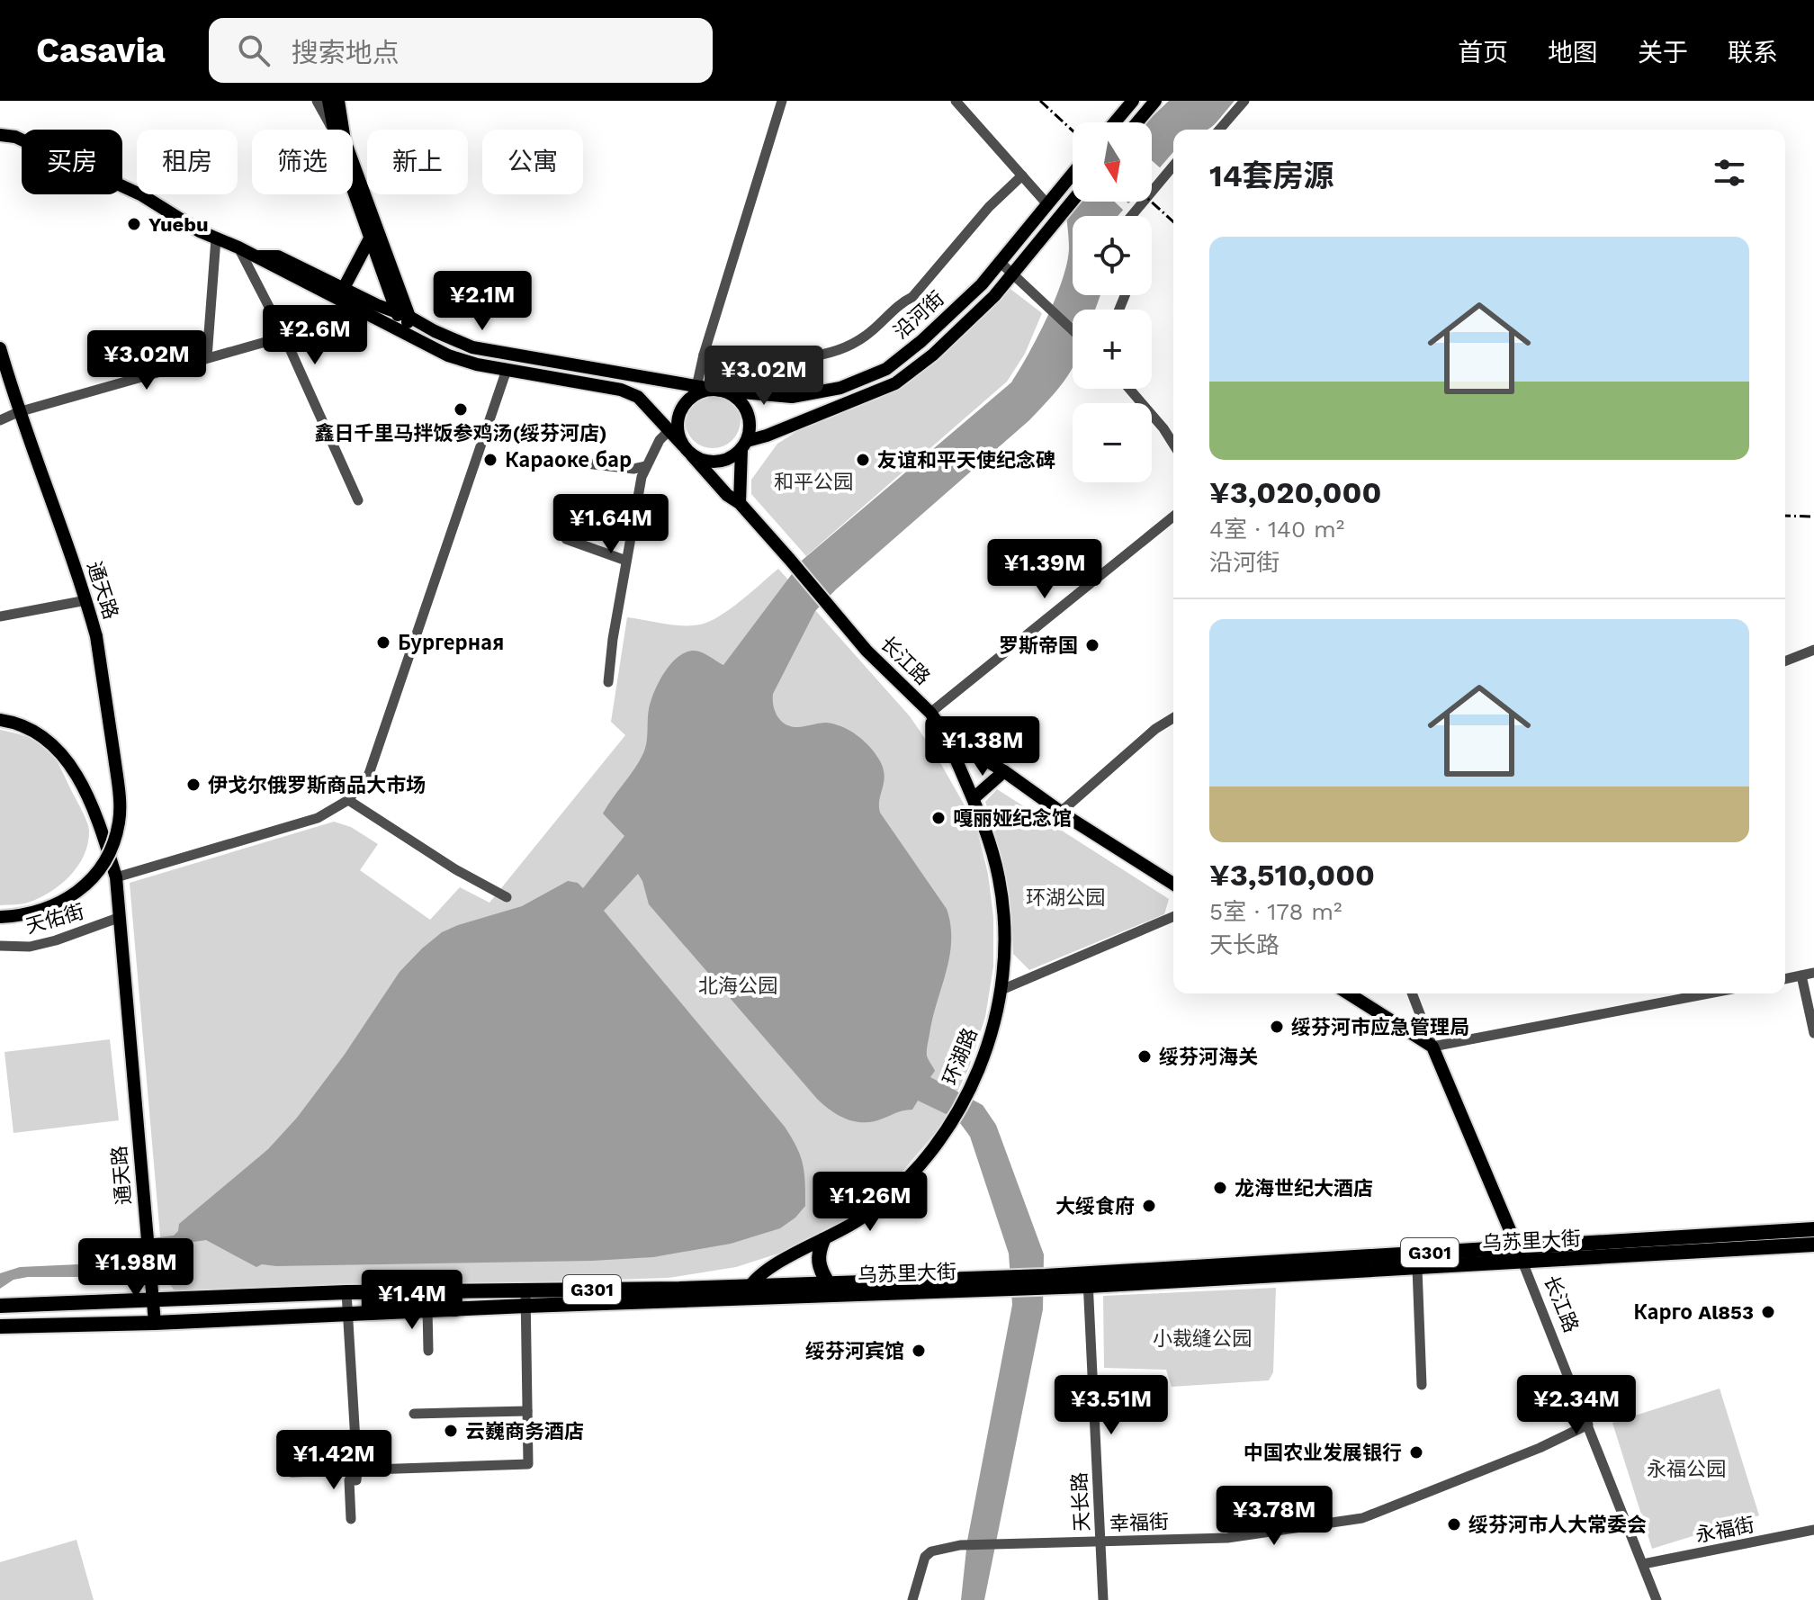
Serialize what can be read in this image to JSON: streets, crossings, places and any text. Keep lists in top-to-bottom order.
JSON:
{
  "streets": {
    "highway": ["乌苏里大街", "G301"],
    "main road": [
      "沿河街",
      "通天路",
      "长江路",
      "环湖路"
    ],
    "street": [
      "天佑街",
      "天长路",
      "幸福街",
      "永福街"
    ]
  },
  "crossings": [
    ["沿河街", "长江路"],
    ["通天路", "天佑街"],
    ["通天路", "乌苏里大街"],
    ["长江路", "环湖路"],
    ["长江路", "乌苏里大街"],
    ["长江路", "幸福街"],
    ["长江路", "永福街"],
    ["环湖路", "乌苏里大街"],
    ["乌苏里大街", "天长路"],
    ["天长路", "幸福街"]
  ],
  "parks": [
    "和平公园",
    "环湖公园",
    "北海公园",
    "小裁缝公园",
    "永福公园"
  ],
  "places": [
    "Yuebu",
    "鑫日千里马拌饭参鸡汤(绥芬河店)",
    "Караоке бар",
    "友谊和平天使纪念碑",
    "Бургерная",
    "罗斯帝国",
    "伊戈尔俄罗斯商品大市场",
    "嘎丽娅纪念馆",
    "绥芬河市应急管理局",
    "绥芬河海关",
    "龙海世纪大酒店",
    "大绥食府",
    "Карго Al853",
    "绥芬河宾馆",
    "云巍商务酒店",
    "中国农业发展银行",
    "绥芬河市人大常委会"
  ],
  "north": "bottom",
  "page": {
    "header": "Casavia",
    "search": "搜索地点",
    "nav": [
      "首页",
      "地图",
      "关于",
      "联系"
    ],
    "map_buttons": ["+", "−"],
    "chip": [
      "买房",
      "租房",
      "筛选",
      "新上",
      "公寓"
    ],
    "heading": "14套房源",
    "list": [
      {
        "name": "¥3,020,000",
        "note": "4室 · 140 m² · 沿河街"
      },
      {
        "name": "¥3,510,000",
        "note": "5室 · 178 m² · 天长路"
      }
    ],
    "price": [
      "¥2.1M",
      "¥2.6M",
      "¥3.02M",
      "¥3.02M",
      "¥1.64M",
      "¥1.39M",
      "¥1.38M",
      "¥1.26M",
      "¥1.98M",
      "¥1.4M",
      "¥3.51M",
      "¥2.34M",
      "¥1.42M",
      "¥3.78M"
    ]
  }
}
